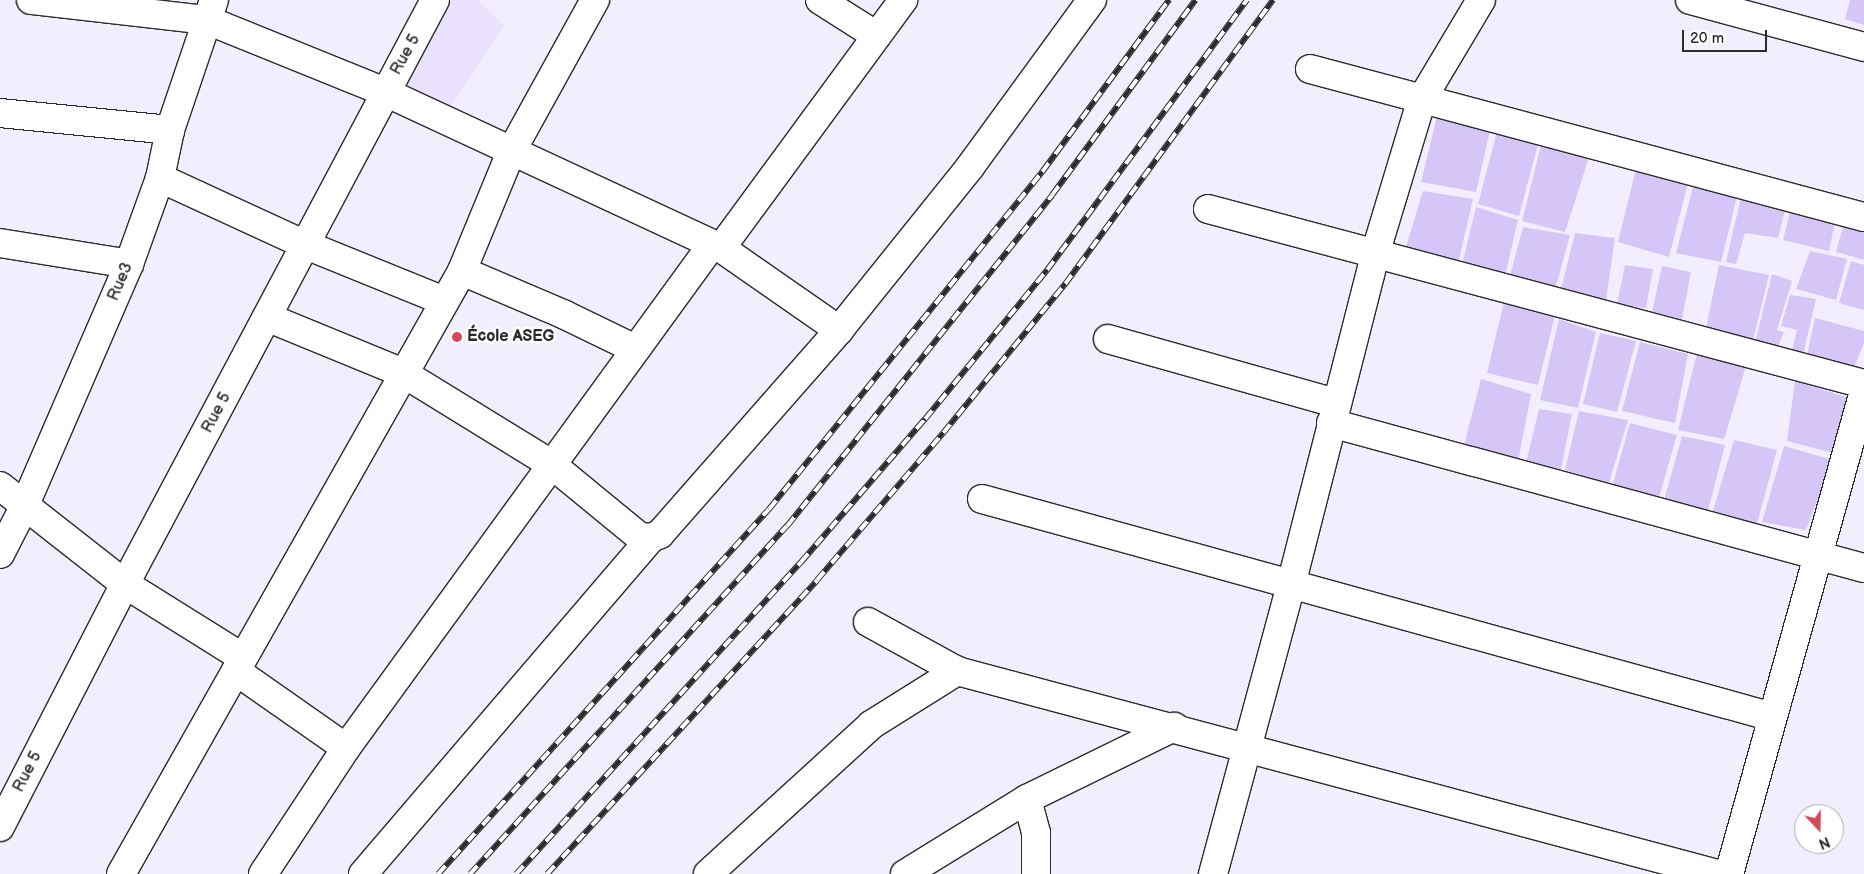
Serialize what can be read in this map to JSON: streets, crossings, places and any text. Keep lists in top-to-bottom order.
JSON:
{
  "streets": {
    "street": ["Rue 5", "Rue3"]
  },
  "places": ["École ASEG"],
  "scale_bar": "20 m",
  "north": "bottom"
}
